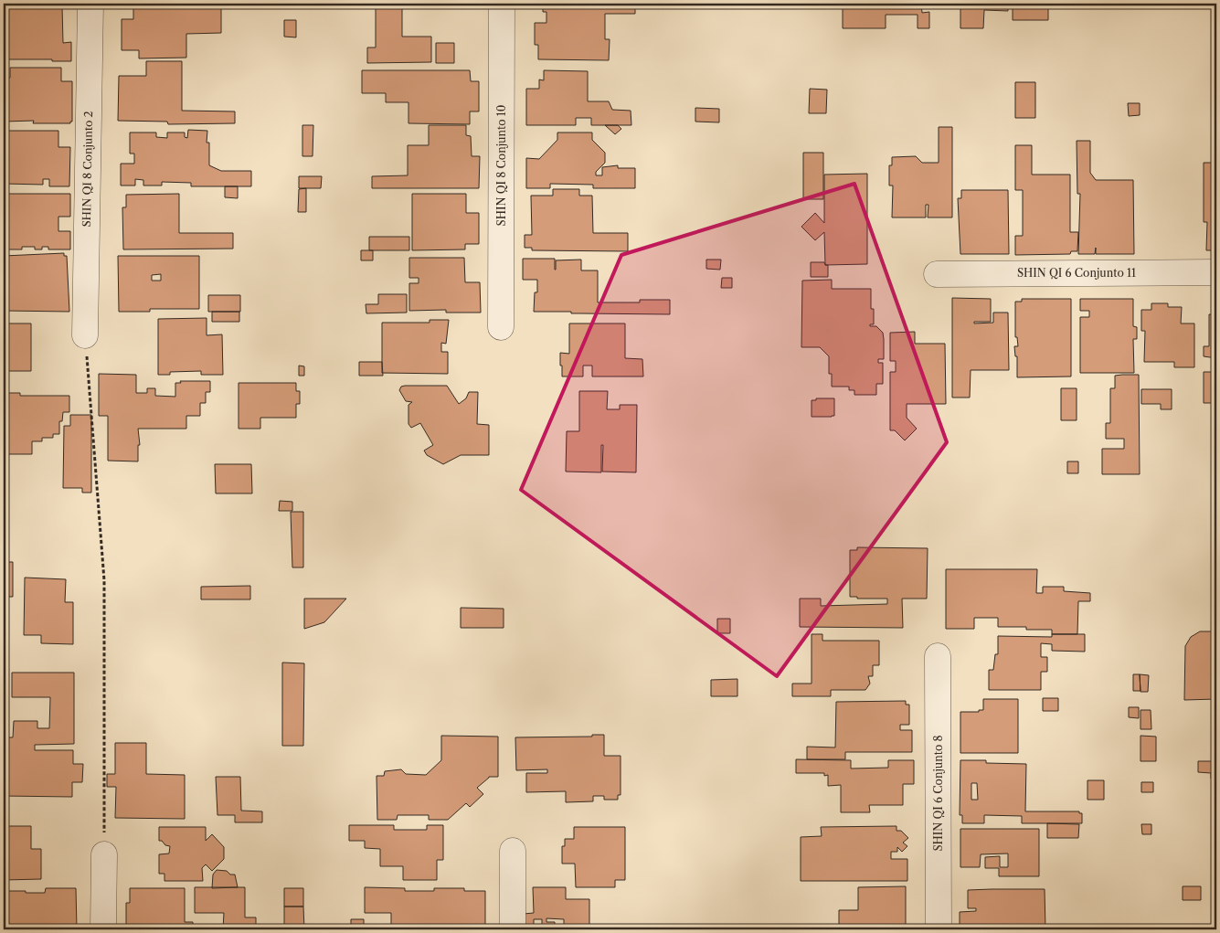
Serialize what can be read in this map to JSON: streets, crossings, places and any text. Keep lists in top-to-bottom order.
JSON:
{
  "streets": {
    "street": [
      "SHIN QI 8 Conjunto 10",
      "SHIN QI 8 Conjunto 2",
      "SHIN QI 6 Conjunto 11",
      "SHIN QI 6 Conjunto 8"
    ]
  }
}
